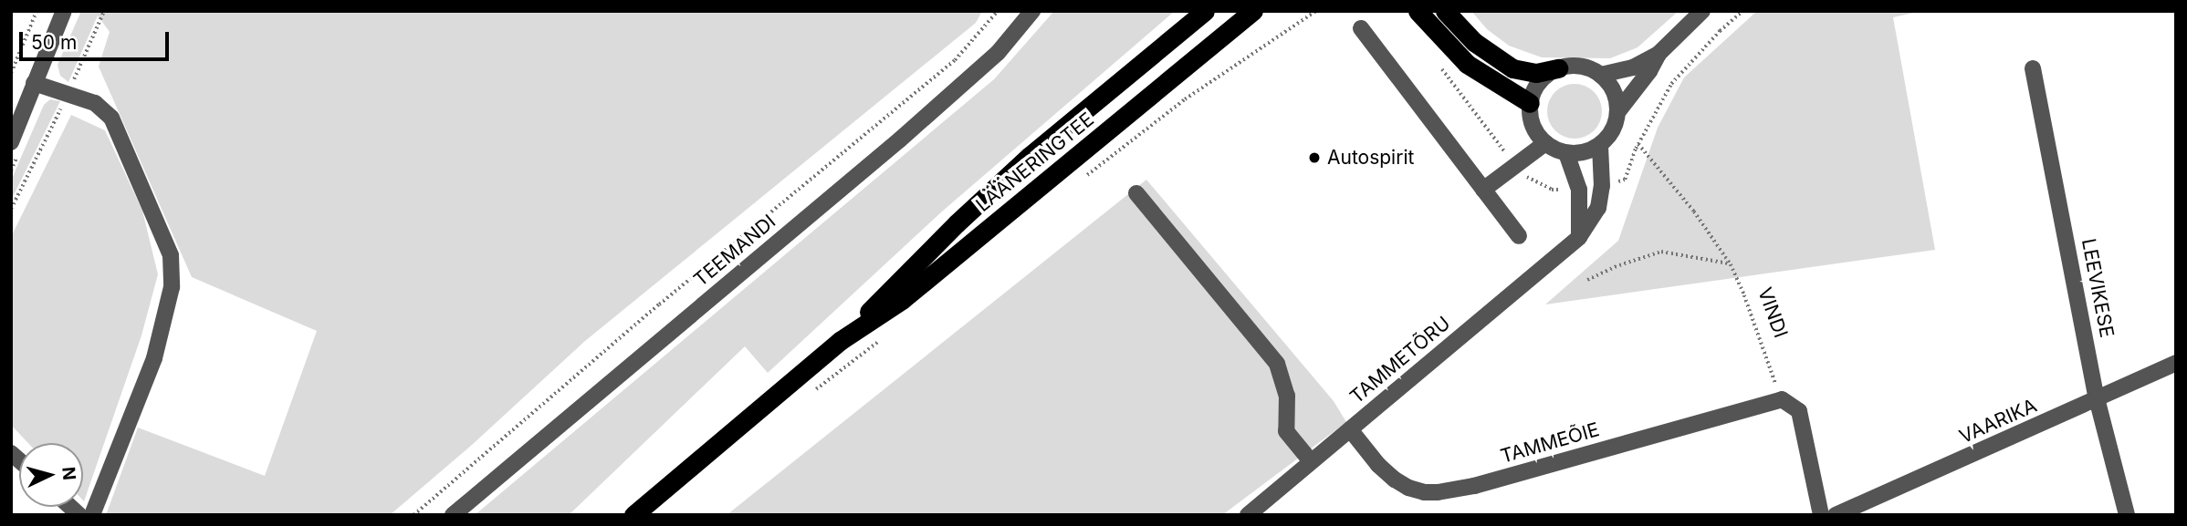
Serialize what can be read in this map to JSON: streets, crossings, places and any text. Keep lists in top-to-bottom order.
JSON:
{
  "streets": {
    "highway": ["LÄÄNERINGTEE"],
    "street": [
      "TEEMANDI",
      "LEEVIKESE",
      "TAMMETÕRU",
      "VAARIKA",
      "TAMMEÕIE"
    ],
    "path": ["VINDI"]
  },
  "crossings": [
    ["LEEVIKESE", "VAARIKA"],
    ["VINDI", "TAMMEÕIE"],
    ["TAMMETÕRU", "TAMMEÕIE"]
  ],
  "places": ["Autospirit"],
  "scale_bar": "50 m",
  "north": "right"
}
